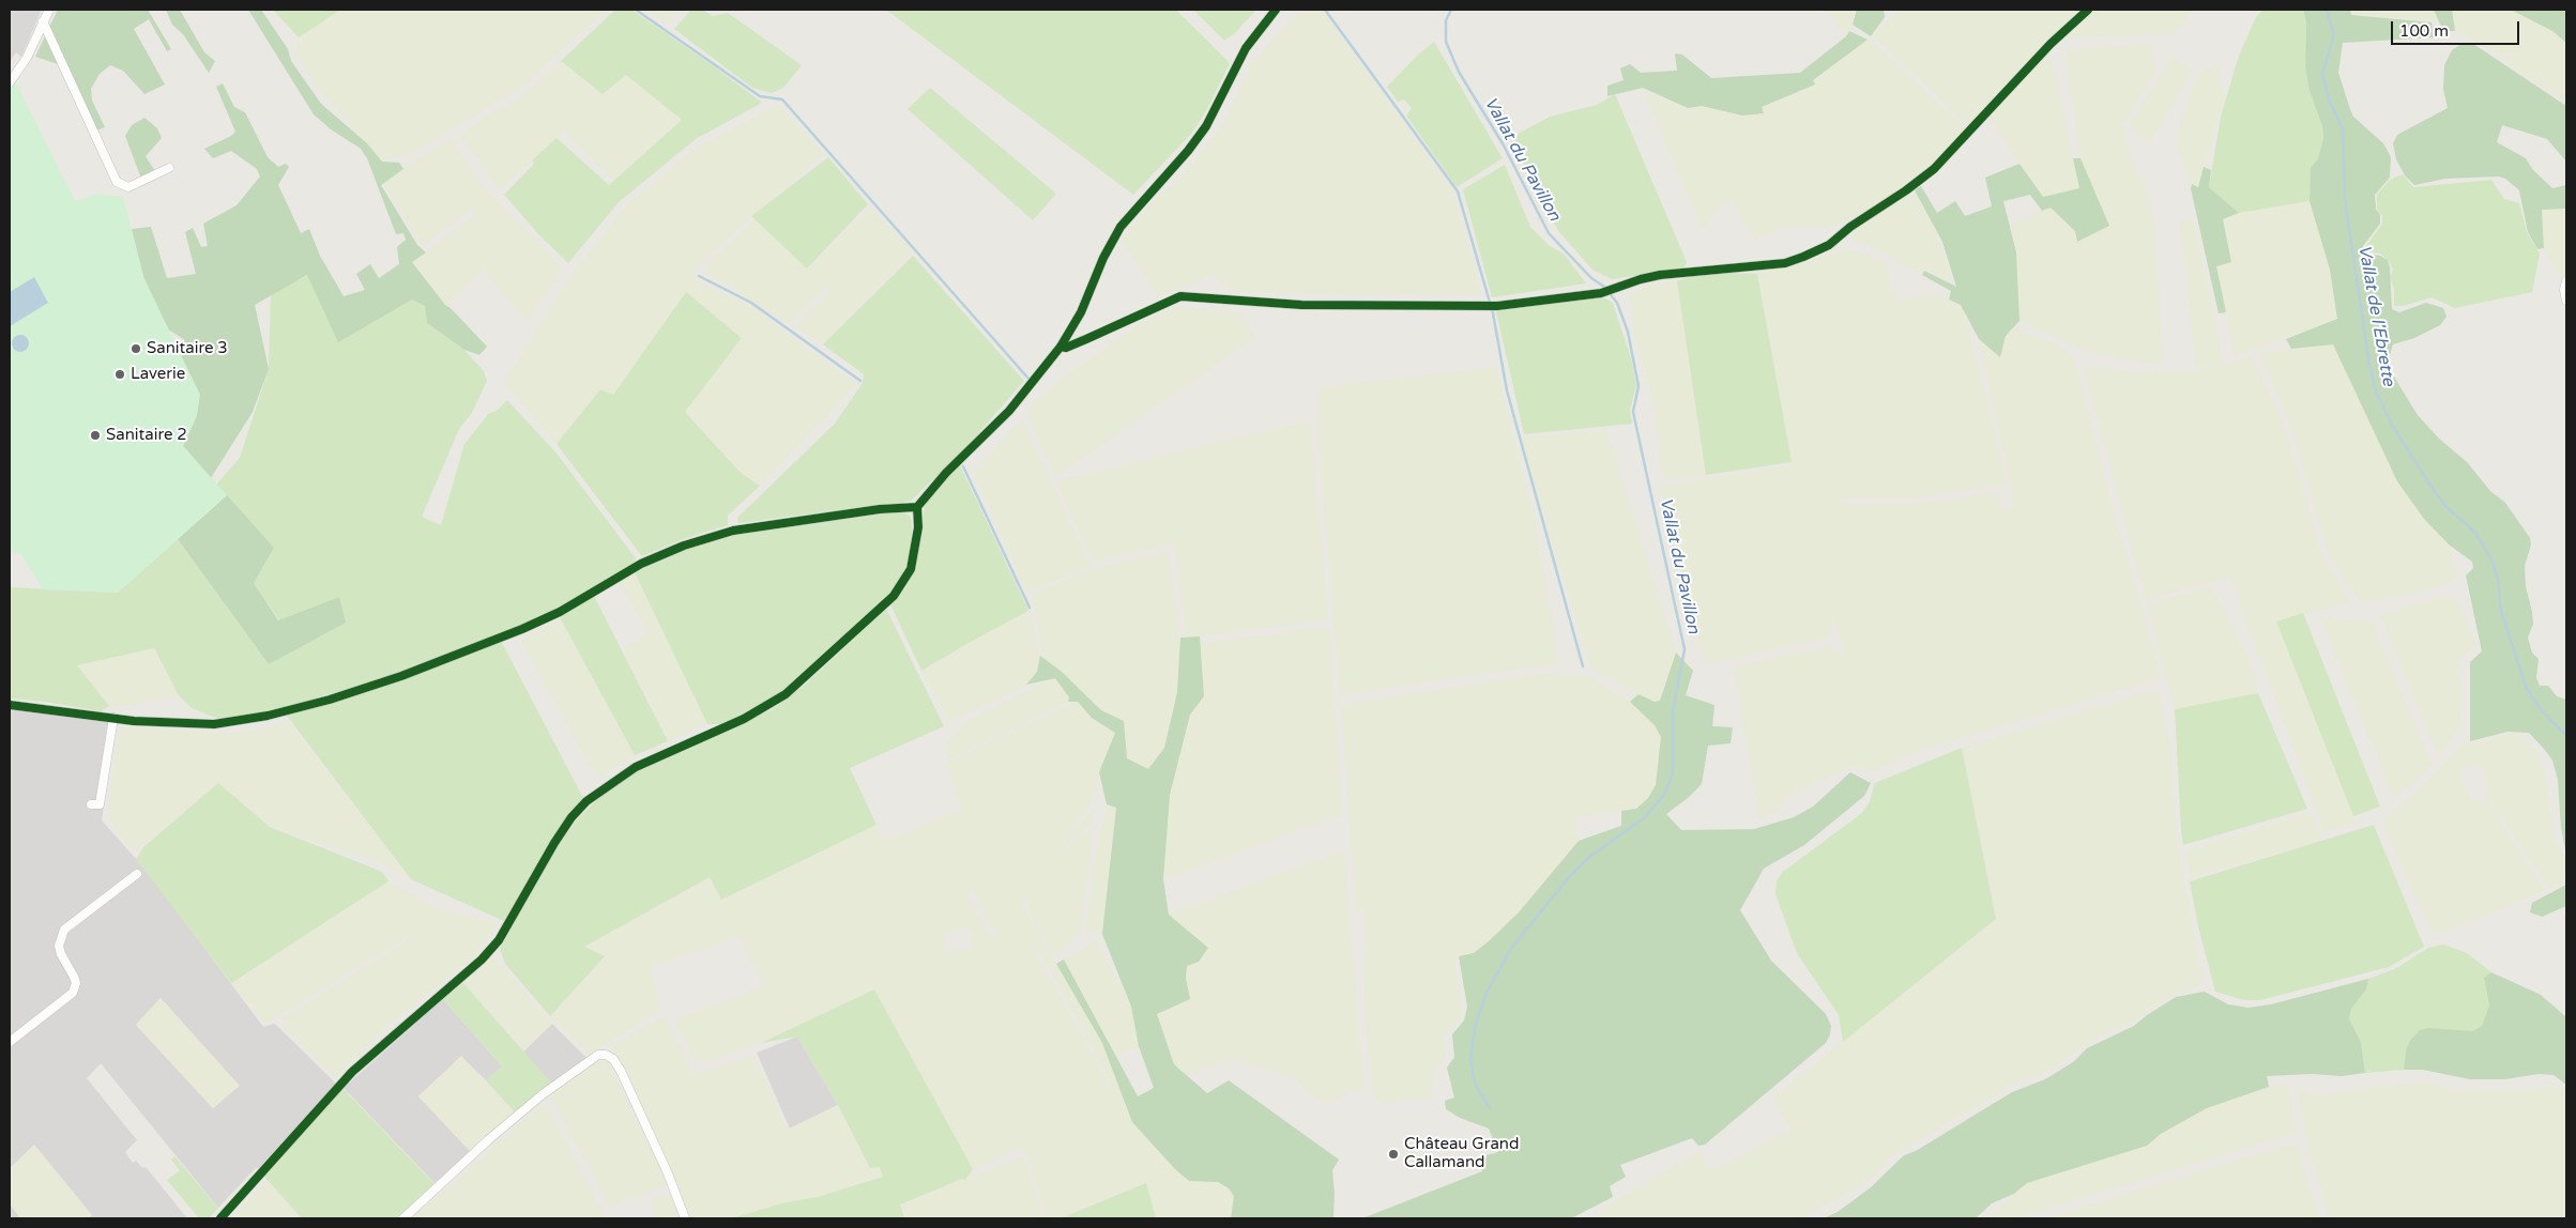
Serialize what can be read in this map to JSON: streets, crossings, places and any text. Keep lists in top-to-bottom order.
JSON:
{
  "water": ["Vallat du Pavillon", "Vallat de l'Ebrette"],
  "places": [
    "Sanitaire 3",
    "Laverie",
    "Sanitaire 2",
    "Château Grand Callamand"
  ],
  "scale_bar": "100 m"
}
